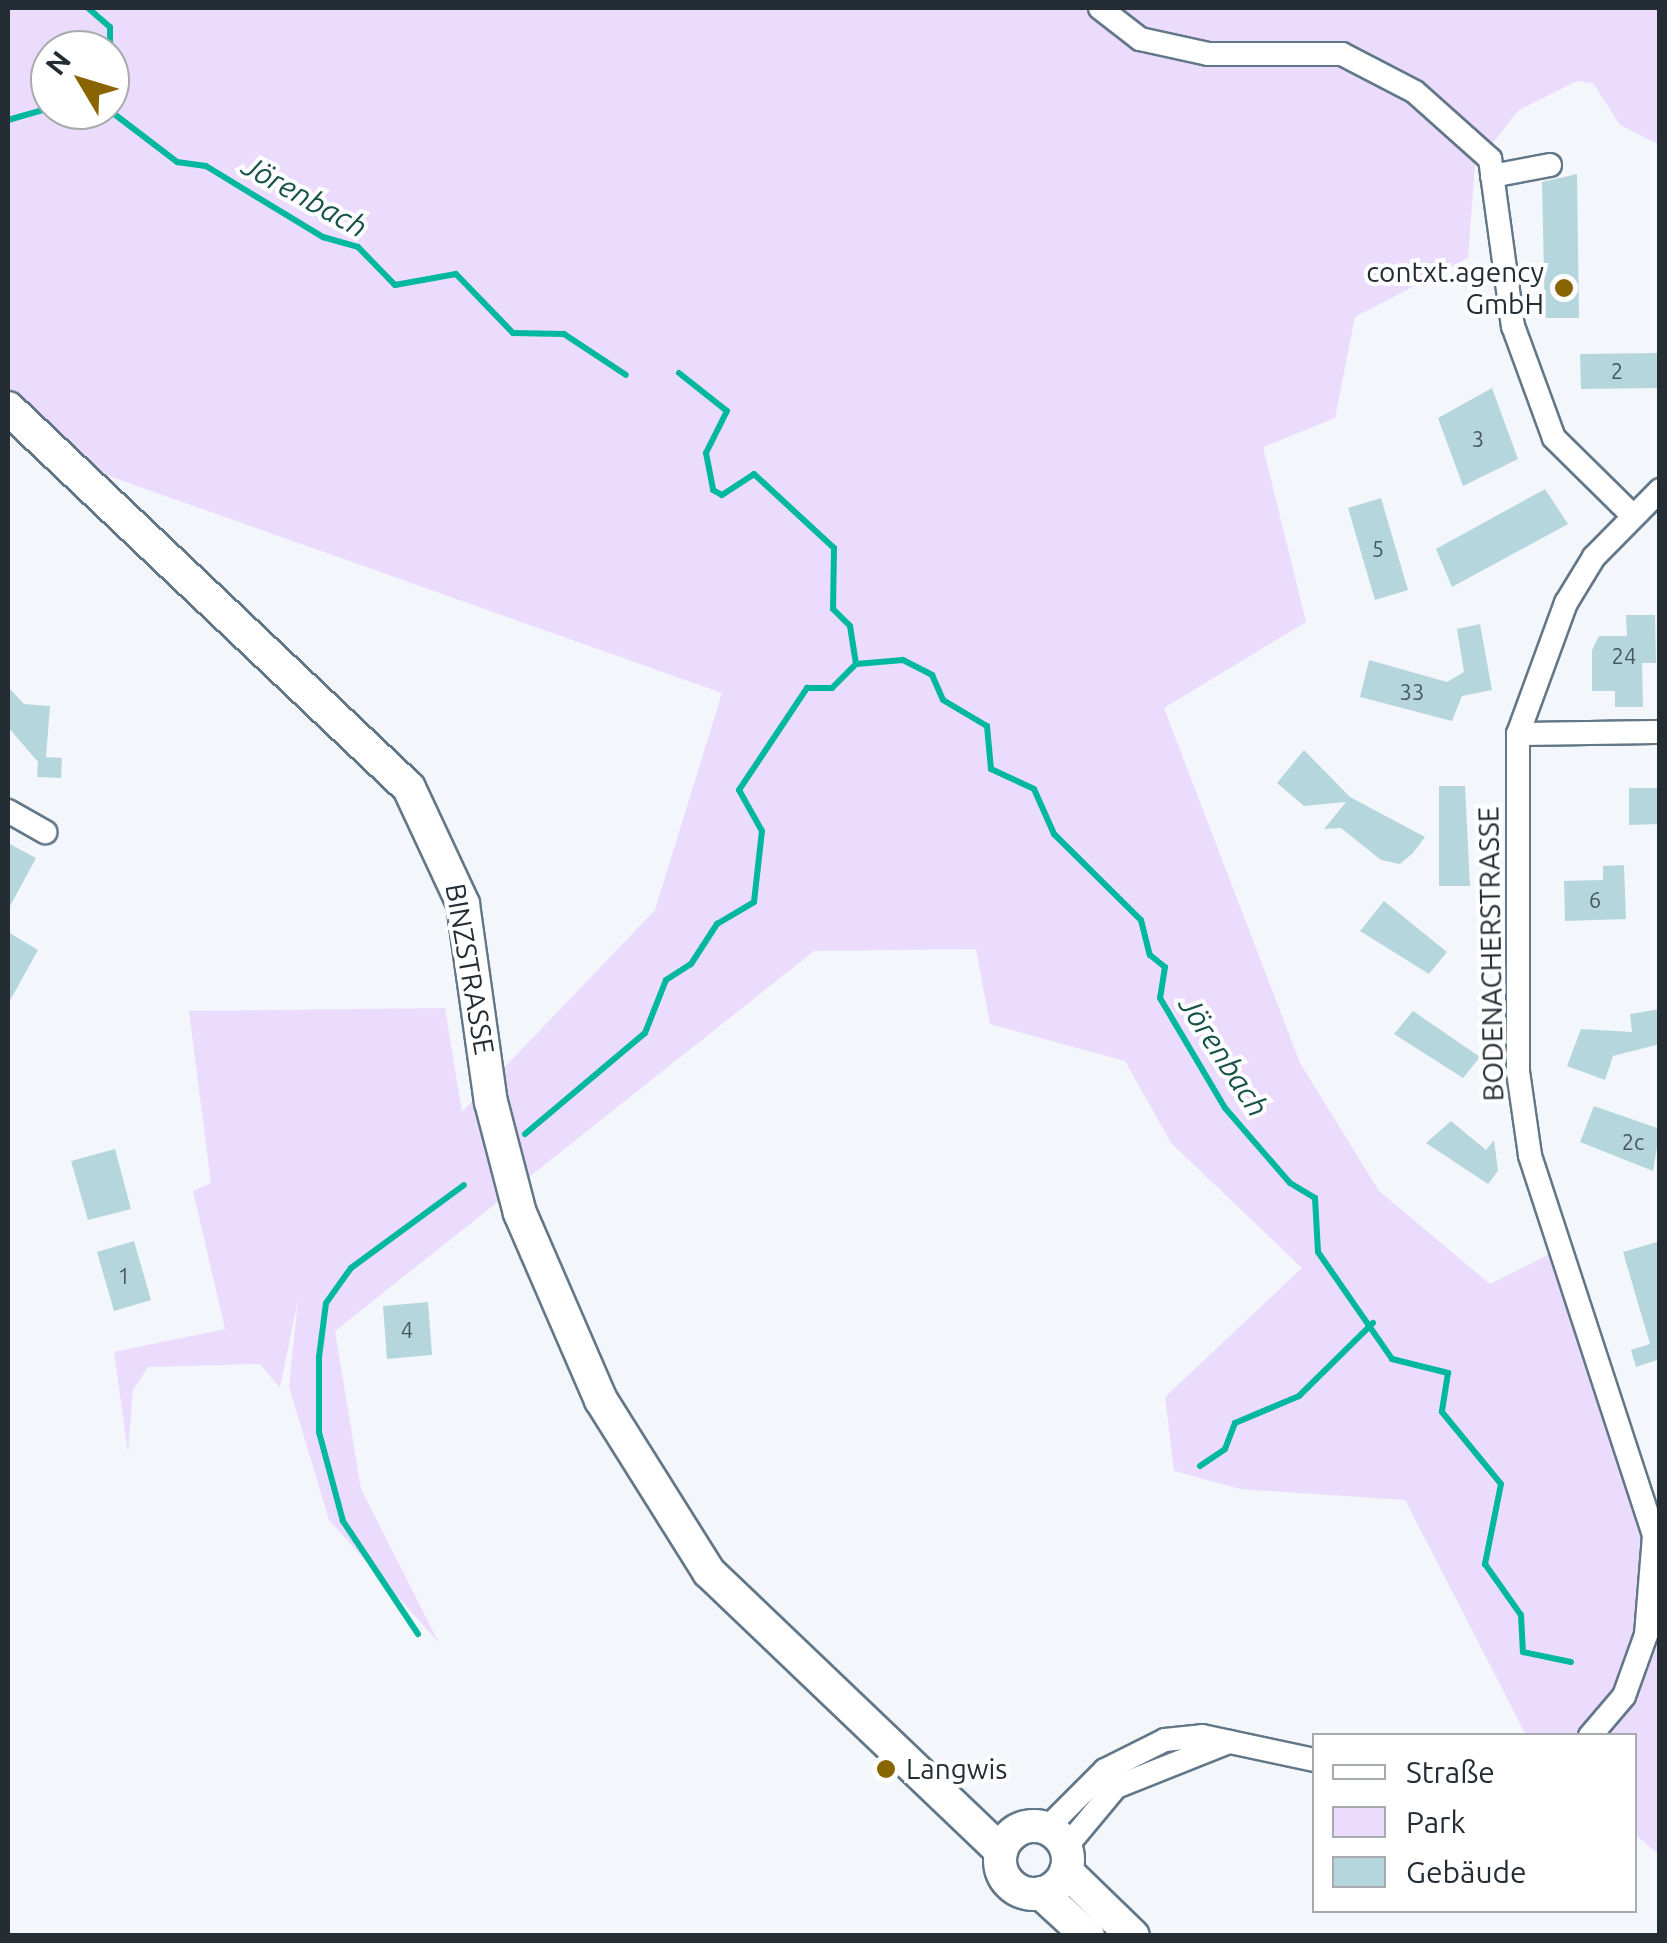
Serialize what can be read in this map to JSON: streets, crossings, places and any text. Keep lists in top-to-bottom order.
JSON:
{
  "streets": {
    "main road": ["BINZSTRASSE"],
    "street": ["BODENACHERSTRASSE"]
  },
  "water": ["Jörenbach"],
  "places": ["contxt.agency GmbH", "Langwis"],
  "house_numbers": [
    "2",
    "3",
    "5",
    "24",
    "33",
    "6",
    "2c",
    "1",
    "4"
  ],
  "legend": ["Straße", "Park", "Gebäude"],
  "north": "top left"
}
